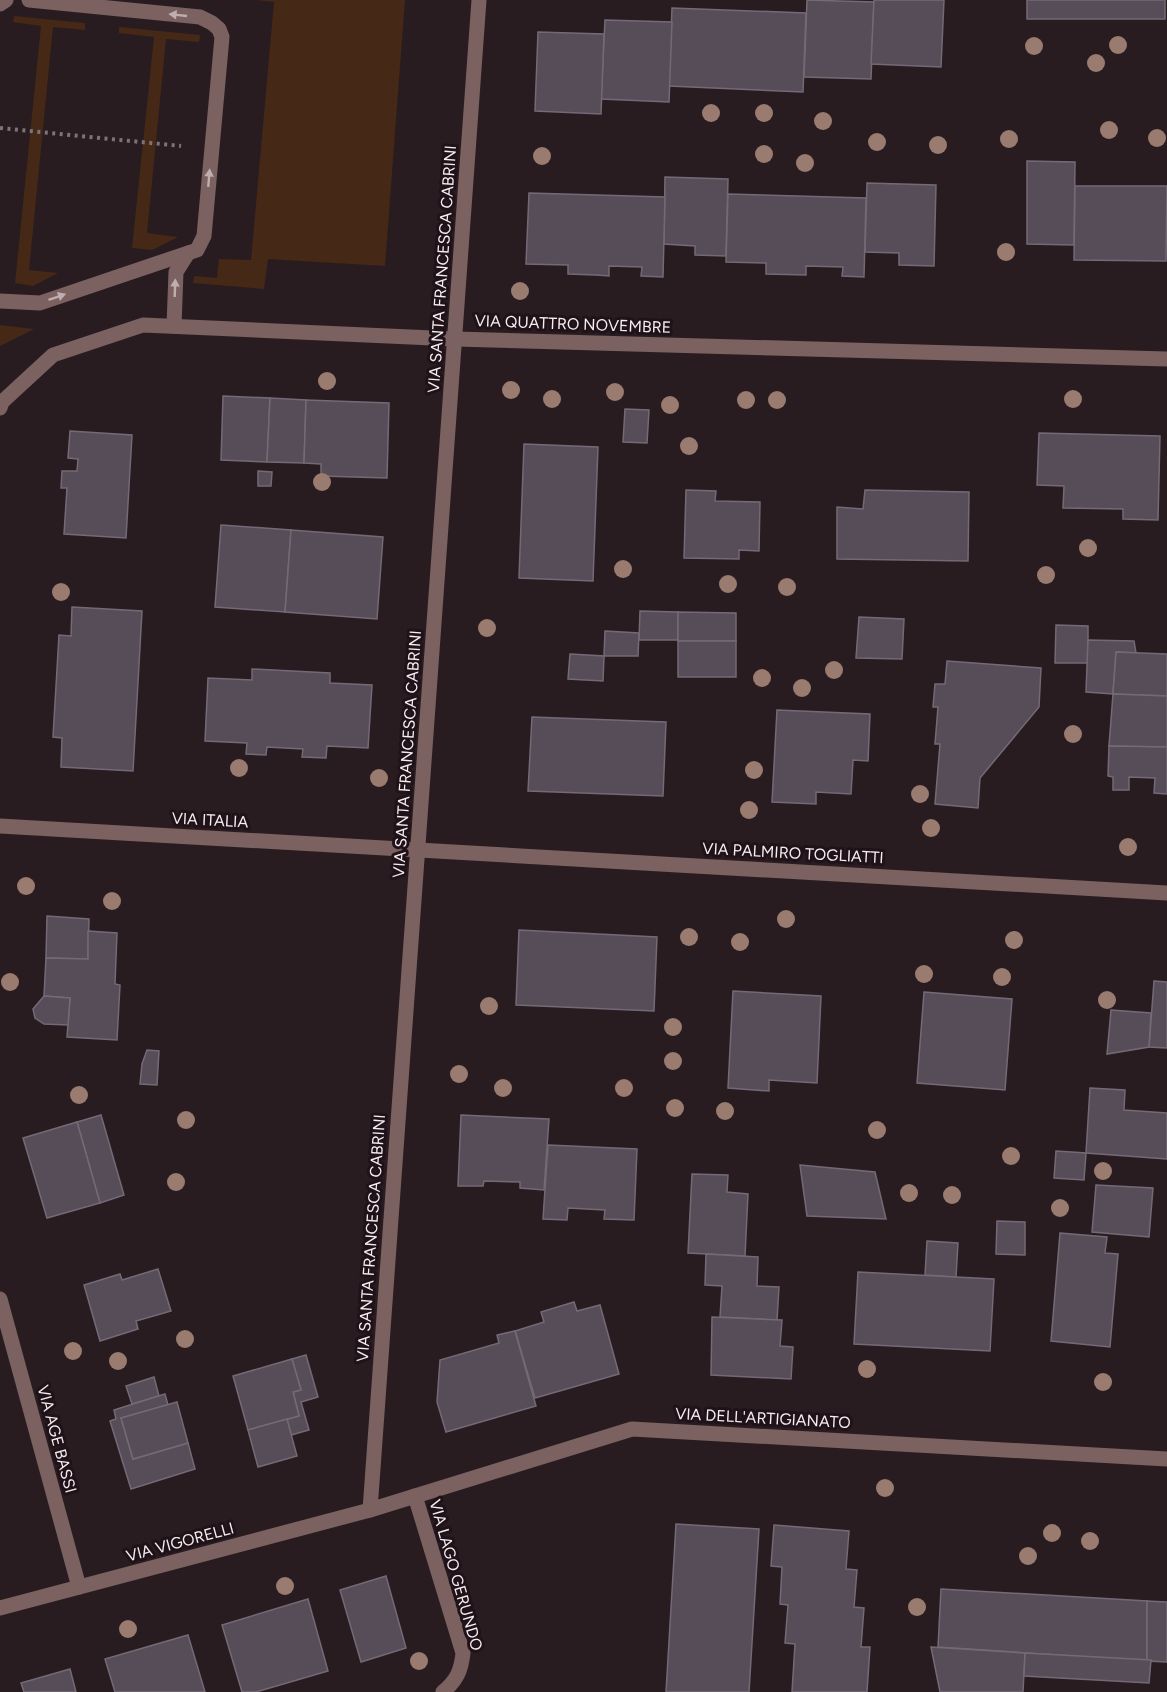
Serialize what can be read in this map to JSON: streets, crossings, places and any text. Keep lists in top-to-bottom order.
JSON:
{
  "streets": {
    "street": [
      "VIA SANTA FRANCESCA CABRINI",
      "VIA QUATTRO NOVEMBRE",
      "VIA ITALIA",
      "VIA PALMIRO TOGLIATTI",
      "VIA DELL'ARTIGIANATO",
      "VIA AGE BASSI",
      "VIA VIGORELLI",
      "VIA LAGO GERUNDO"
    ]
  },
  "crossings": [
    ["VIA SANTA FRANCESCA CABRINI", "VIA QUATTRO NOVEMBRE"],
    ["VIA SANTA FRANCESCA CABRINI", "VIA ITALIA"],
    ["VIA SANTA FRANCESCA CABRINI", "VIA PALMIRO TOGLIATTI"],
    ["VIA SANTA FRANCESCA CABRINI", "VIA DELL'ARTIGIANATO"],
    ["VIA SANTA FRANCESCA CABRINI", "VIA VIGORELLI"],
    ["VIA ITALIA", "VIA PALMIRO TOGLIATTI"],
    ["VIA DELL'ARTIGIANATO", "VIA VIGORELLI"],
    ["VIA DELL'ARTIGIANATO", "VIA LAGO GERUNDO"],
    ["VIA AGE BASSI", "VIA VIGORELLI"]
  ]
}
